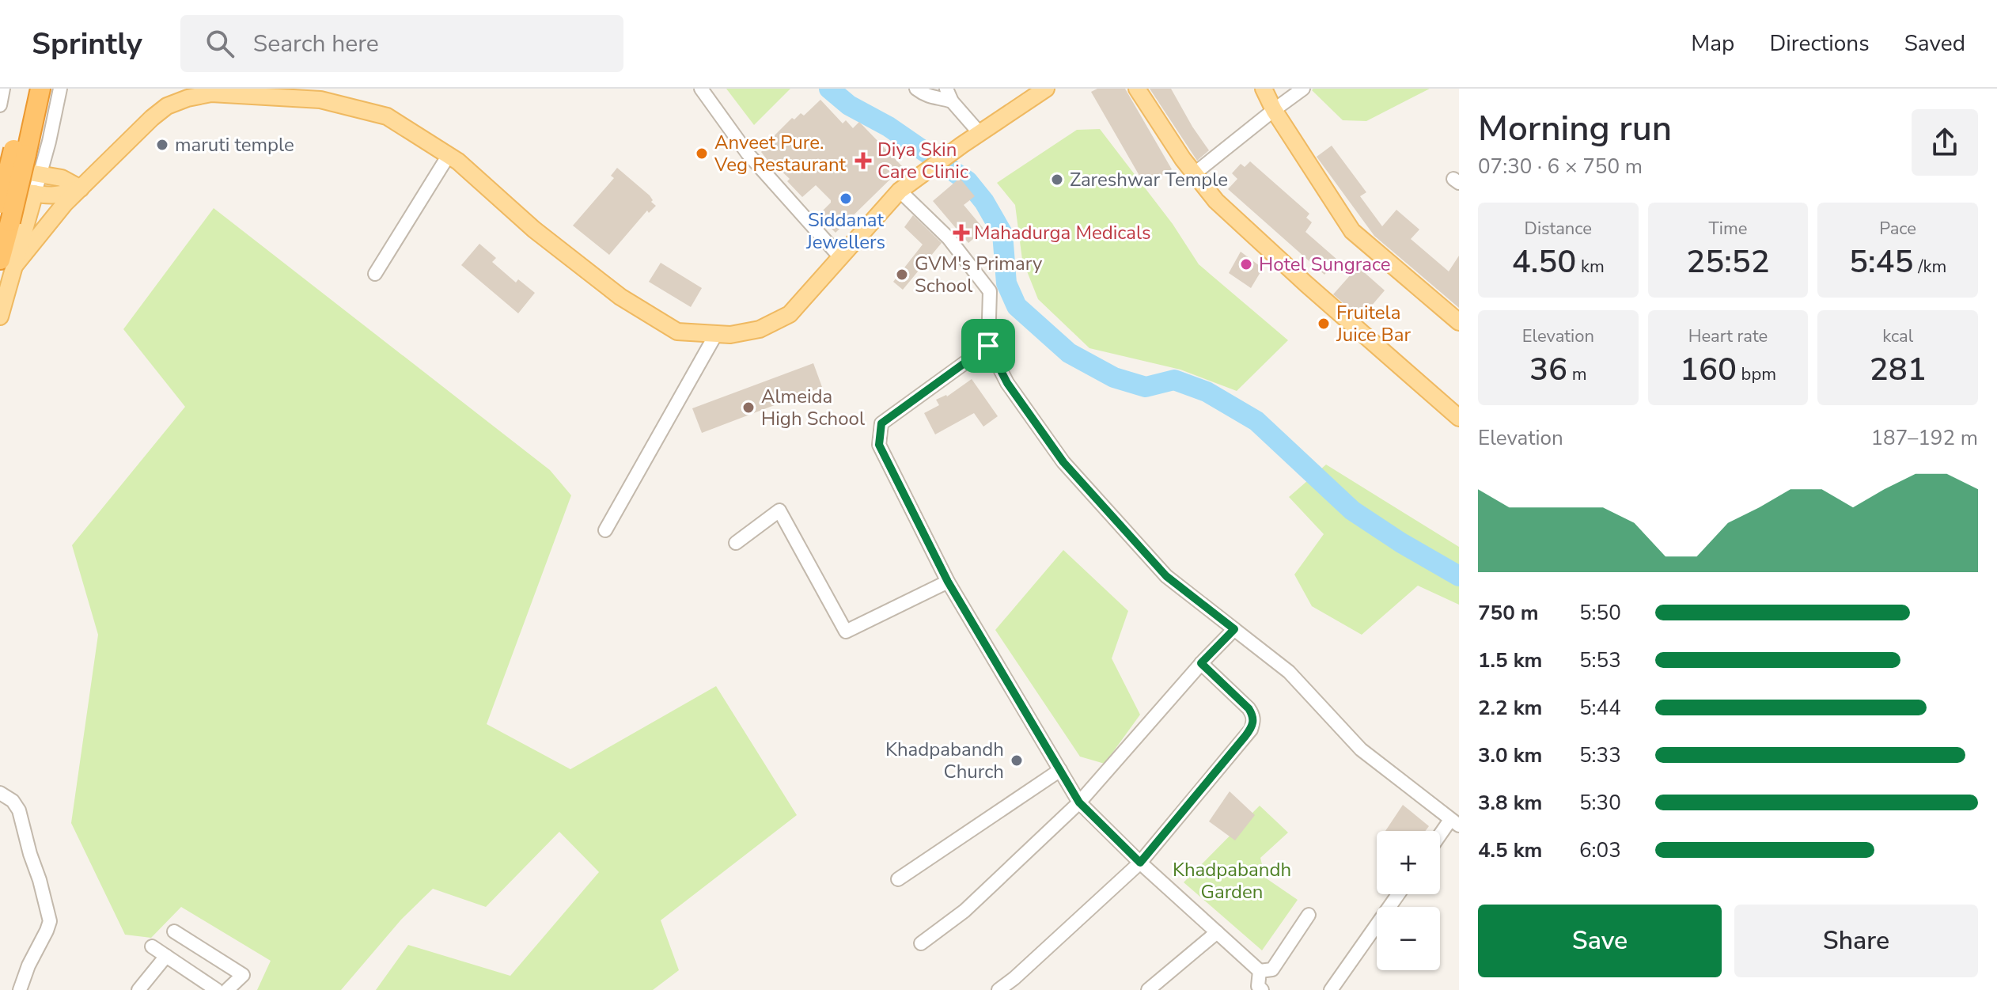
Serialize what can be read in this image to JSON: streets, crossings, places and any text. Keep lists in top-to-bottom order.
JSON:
{
  "parks": ["Khadpabandh Garden"],
  "places": {
    "other": [
      "maruti temple",
      "Anveet Pure. Veg Restaurant",
      "Zareshwar Temple",
      "Siddanat Jewellers",
      "Hotel Sungrace",
      "GVM's Primary School",
      "Fruitela Juice Bar",
      "Almeida High School",
      "Khadpabandh Church"
    ],
    "health": ["Diya Skin Care Clinic", "Mahadurga Medicals"]
  },
  "page": {
    "header": "Sprintly",
    "search": "Search here",
    "nav": ["Map", "Directions", "Saved"],
    "heading": ["Morning run", "07:30 · 6 × 750 m"],
    "stats": [
      ["Distance", "4.50 km"],
      ["Time", "25:52"],
      ["Pace", "5:45 /km"],
      ["Elevation", "36 m"],
      ["Heart rate", "160 bpm"],
      ["kcal", "281"]
    ],
    "chart": ["Elevation", "187–192 m"],
    "list": [
      {
        "name": "750 m",
        "note": "5:50"
      },
      {
        "name": "1.5 km",
        "note": "5:53"
      },
      {
        "name": "2.2 km",
        "note": "5:44"
      },
      {
        "name": "3.0 km",
        "note": "5:33"
      },
      {
        "name": "3.8 km",
        "note": "5:30"
      },
      {
        "name": "4.5 km",
        "note": "6:03"
      }
    ],
    "map_buttons": ["+", "−"],
    "buttons": ["Save", "Share"]
  }
}
